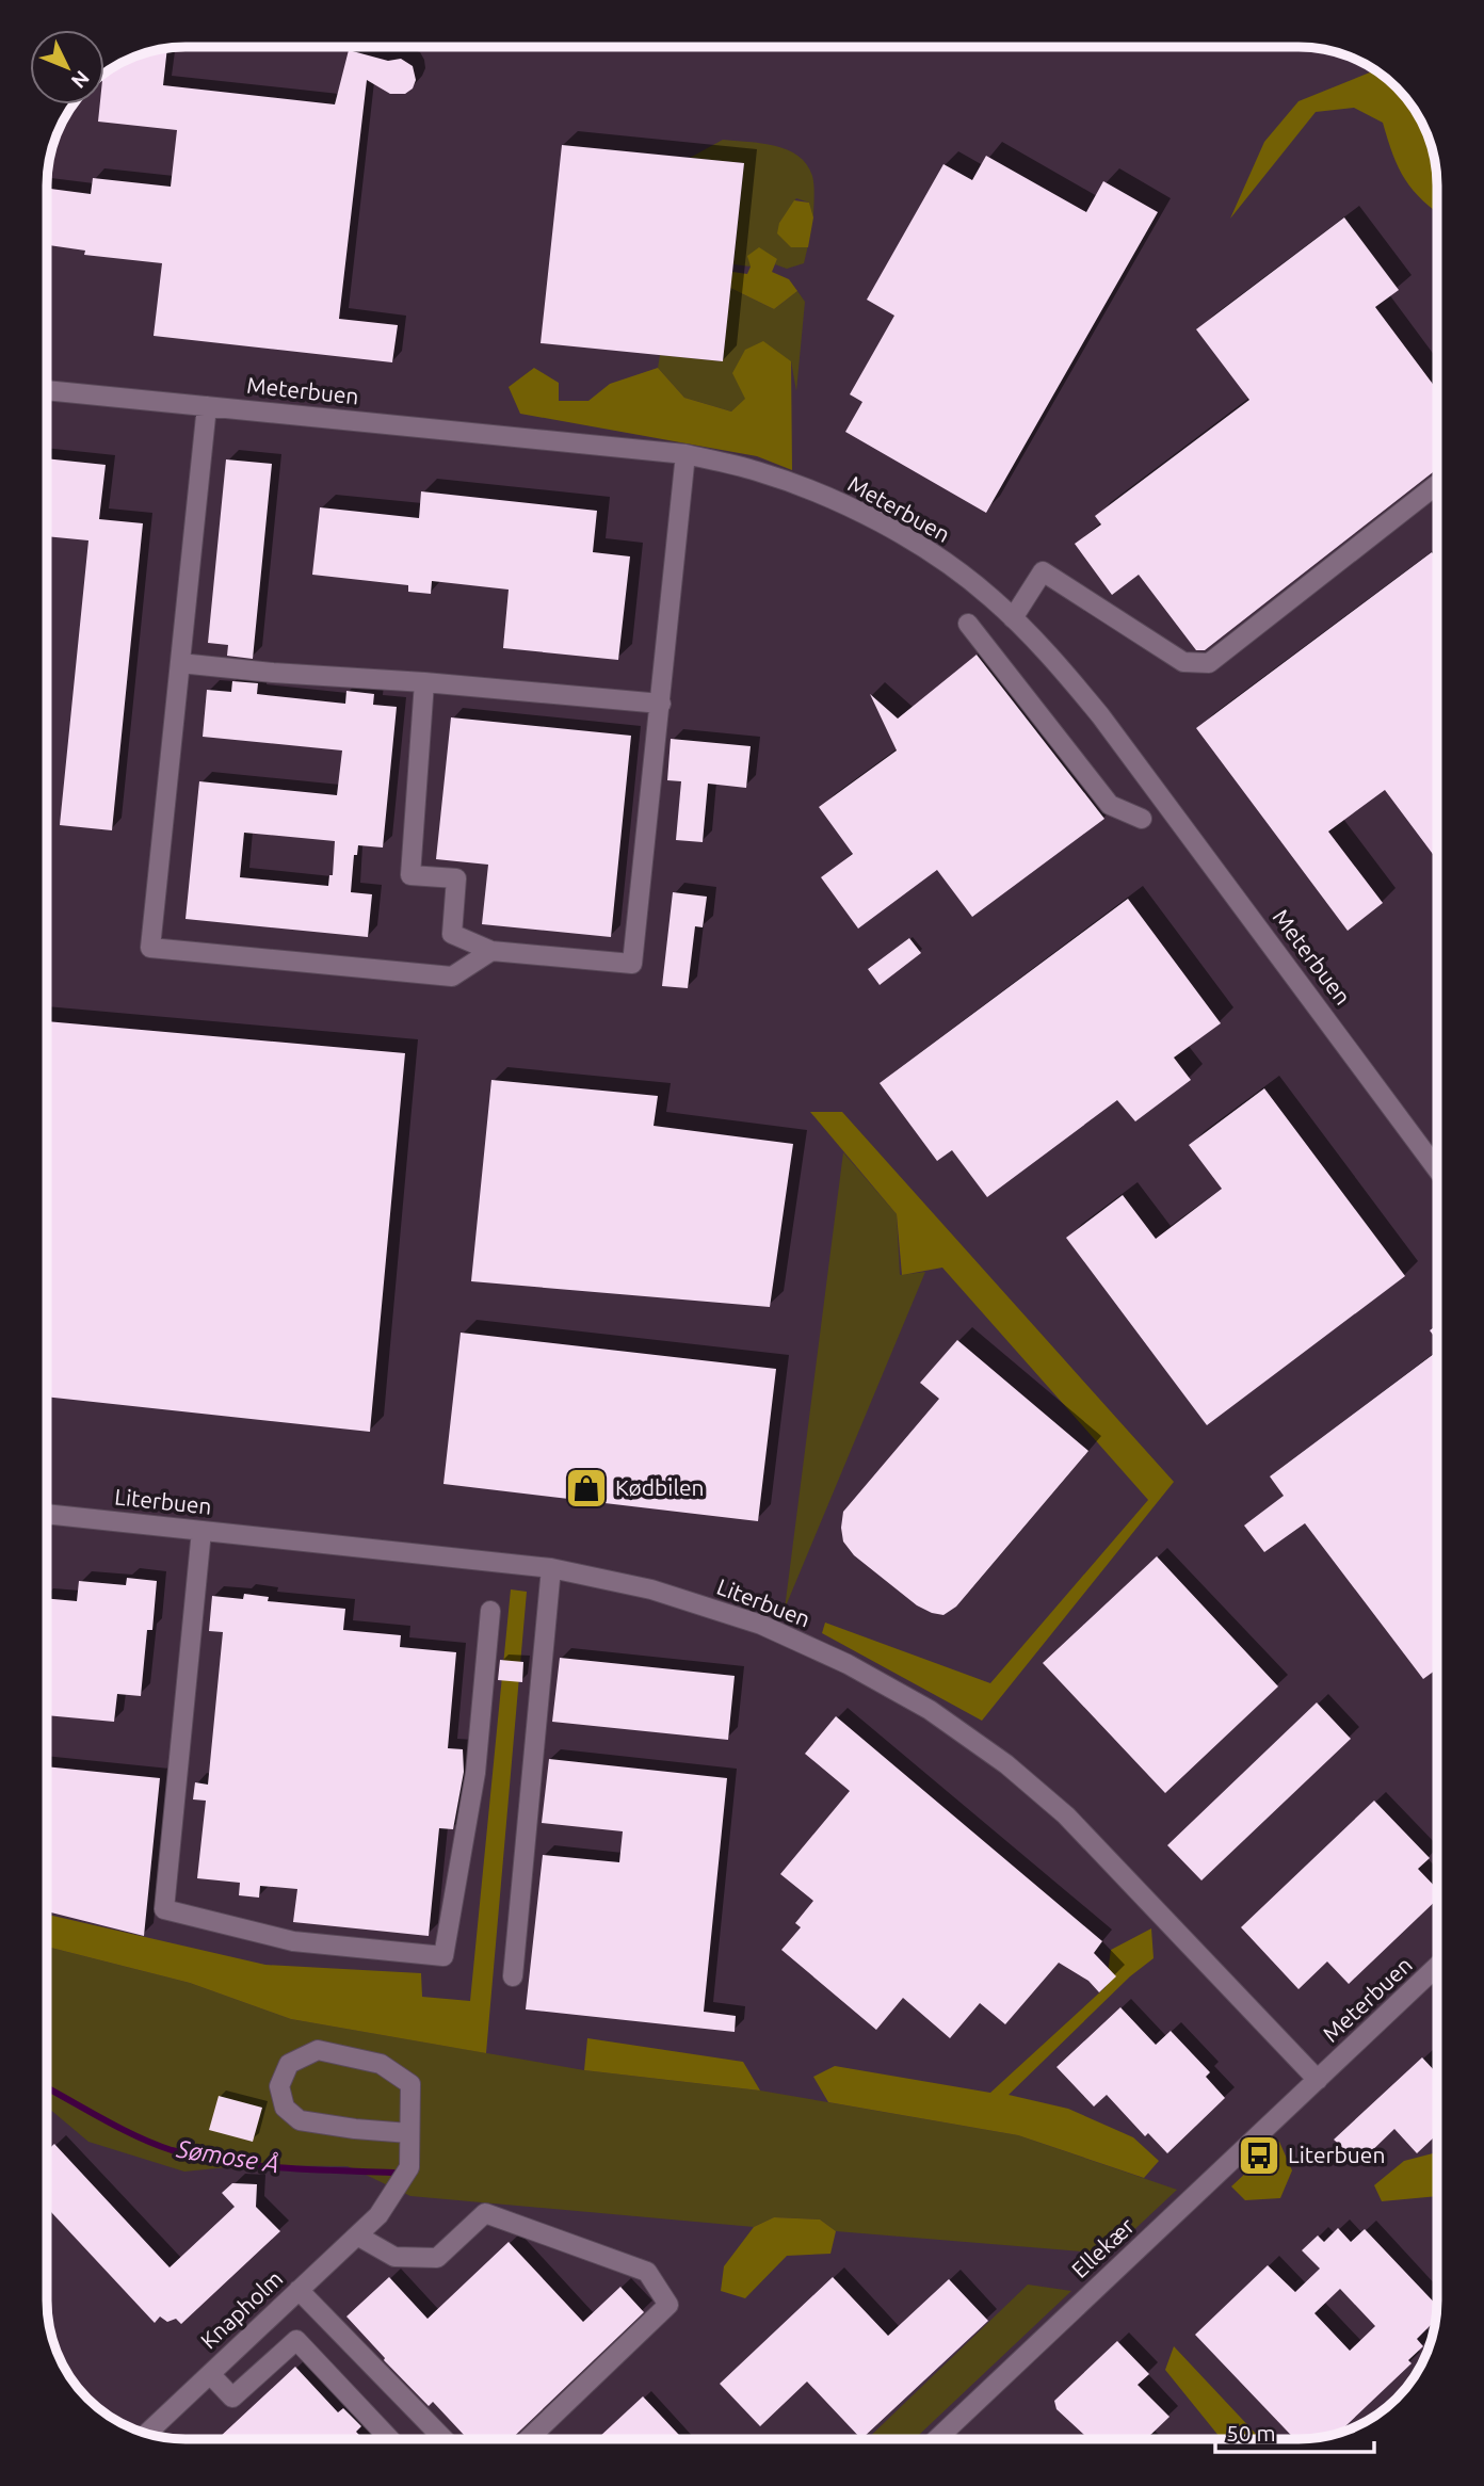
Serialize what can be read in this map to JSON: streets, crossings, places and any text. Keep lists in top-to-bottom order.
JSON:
{
  "streets": {
    "street": [
      "Meterbuen",
      "Literbuen",
      "Ellekær",
      "Knapholm"
    ]
  },
  "crossings": [
    ["Meterbuen", "Literbuen"],
    ["Meterbuen", "Ellekær"],
    ["Literbuen", "Ellekær"]
  ],
  "water": ["Sømose Å"],
  "places": {
    "shop": ["Kødbilen"],
    "bus stop": ["Literbuen"]
  },
  "scale_bar": "50 m",
  "north": "bottom right"
}
